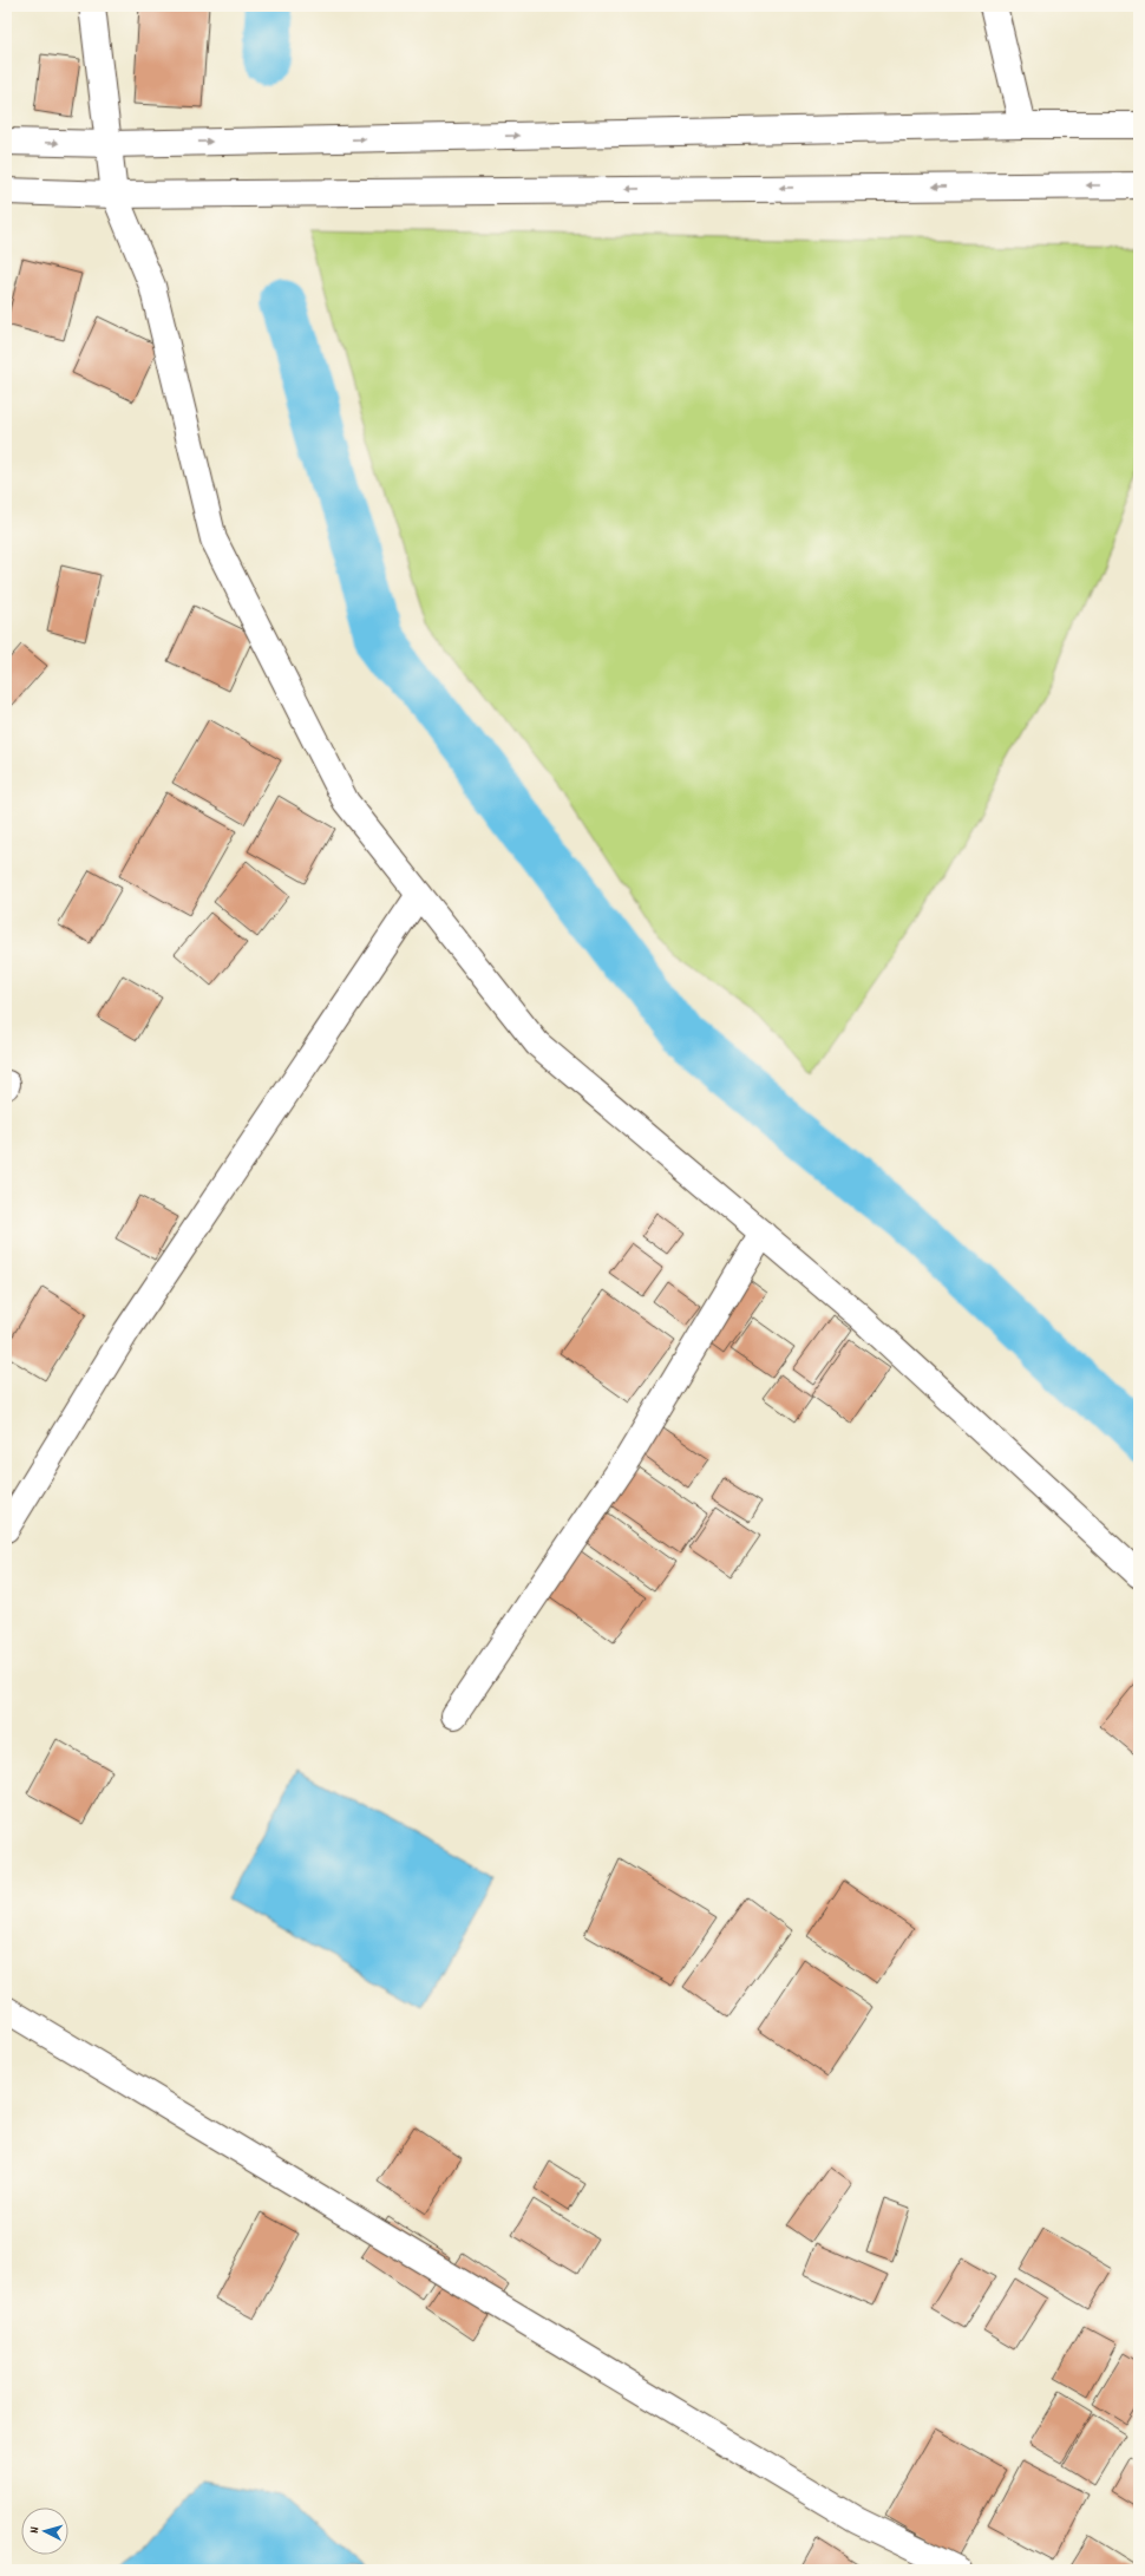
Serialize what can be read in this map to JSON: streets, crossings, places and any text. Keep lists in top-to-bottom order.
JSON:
{
  "north": "left"
}
